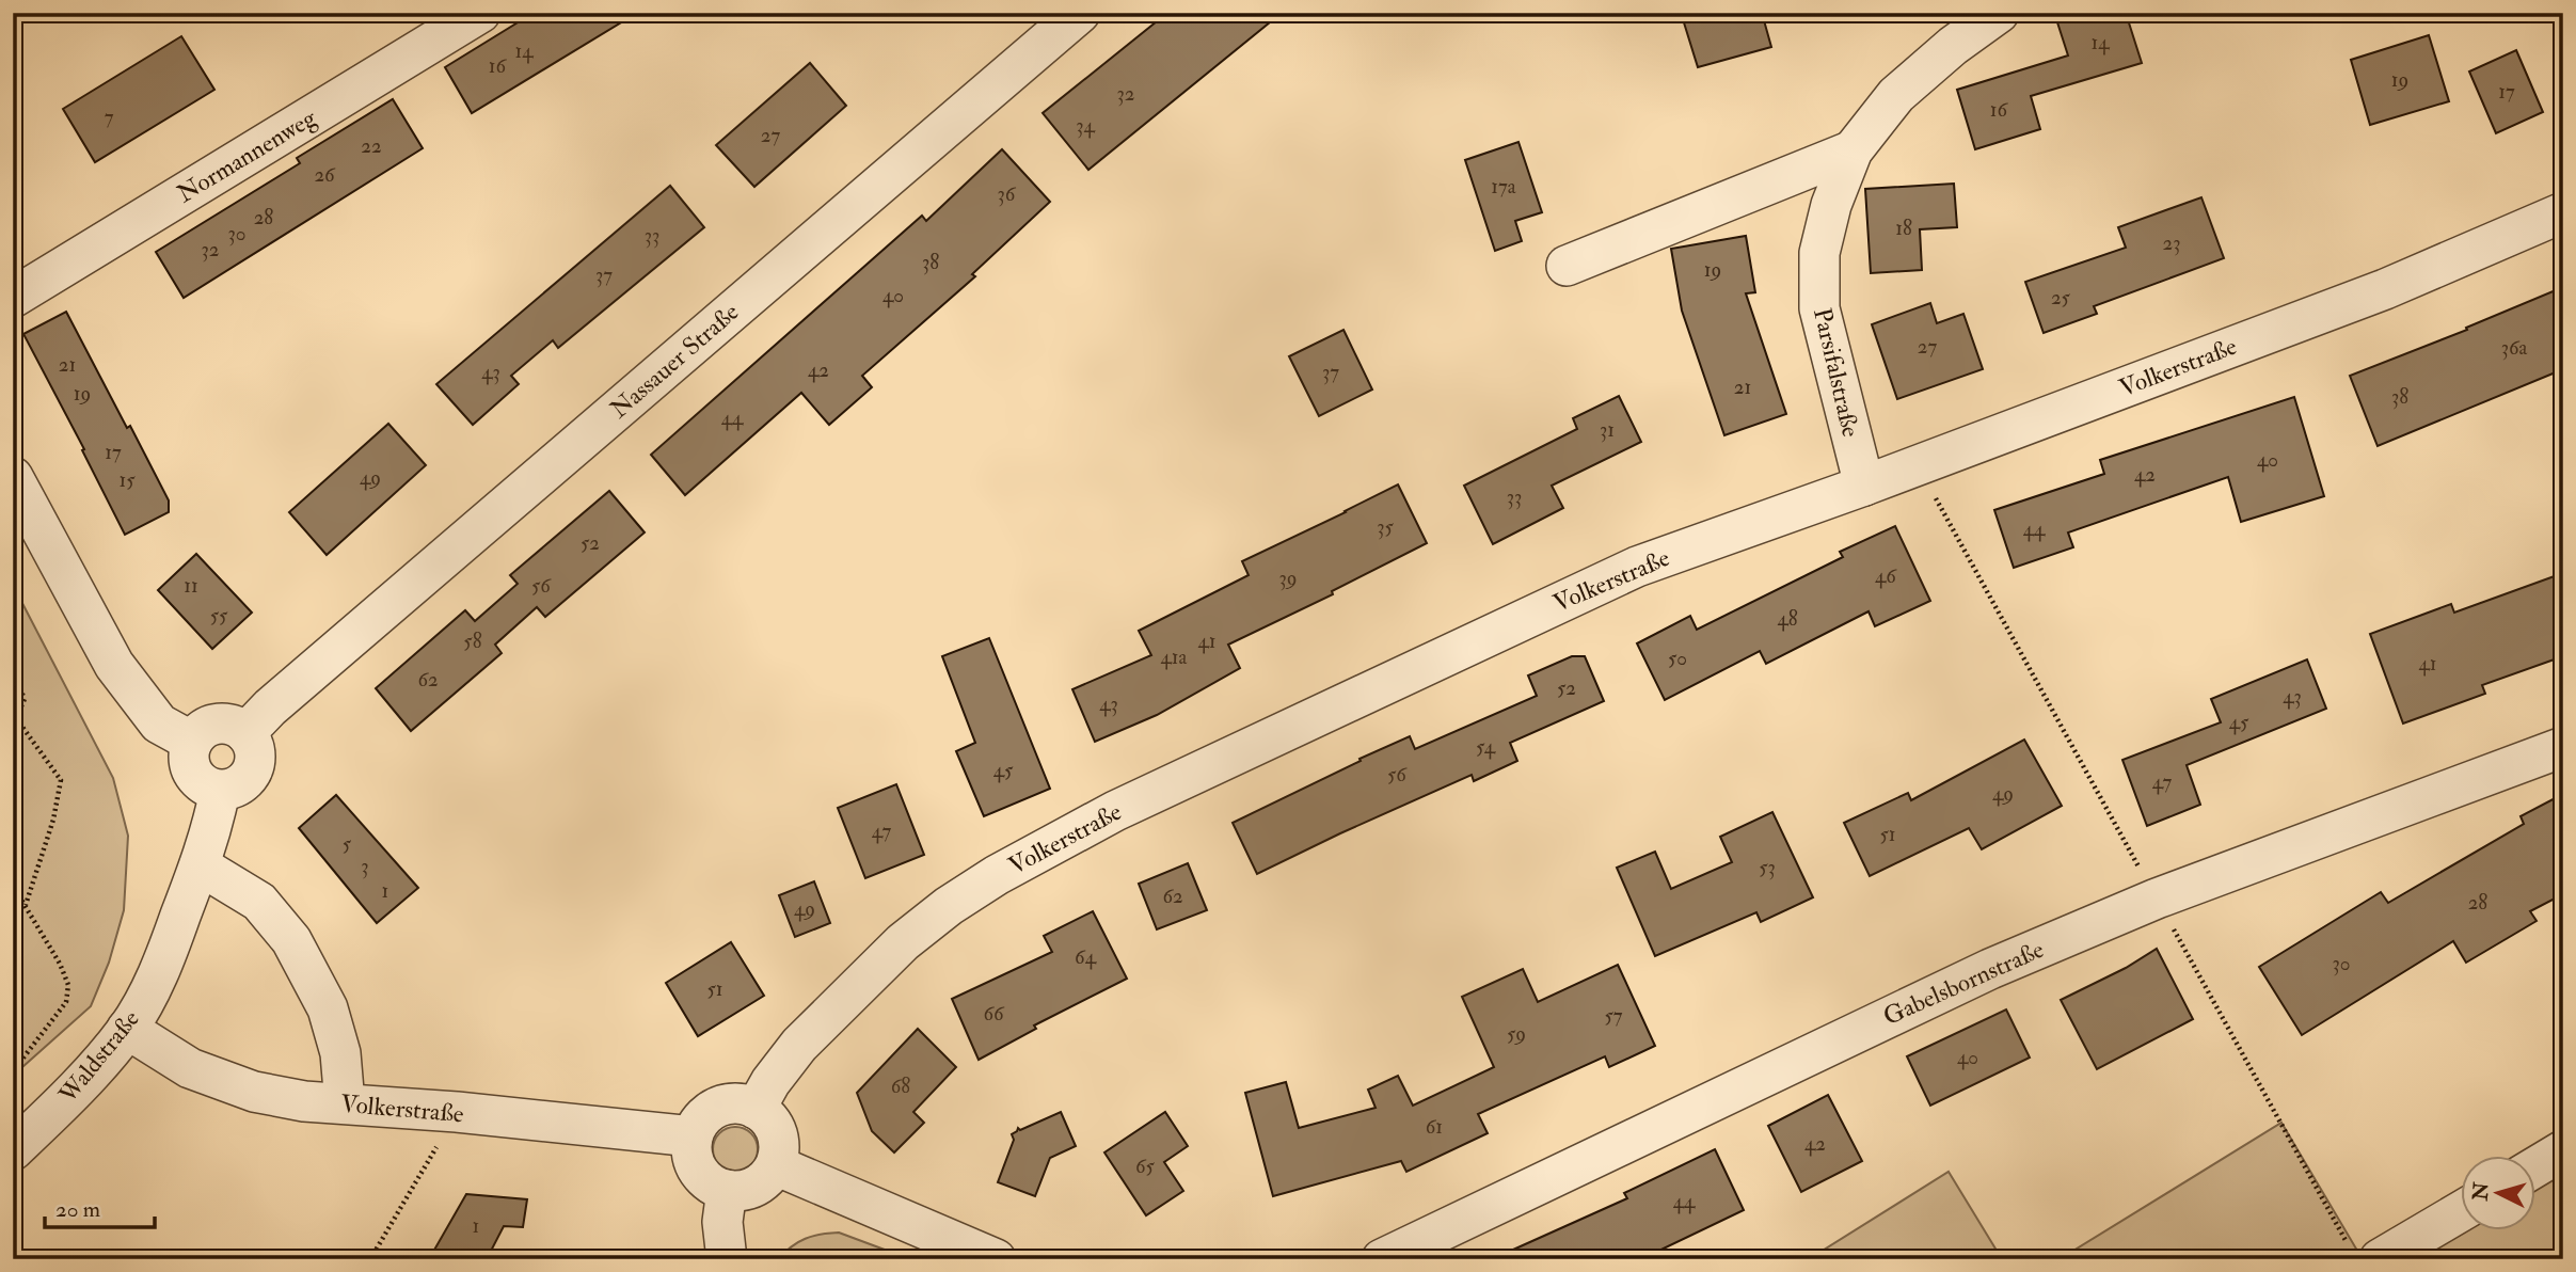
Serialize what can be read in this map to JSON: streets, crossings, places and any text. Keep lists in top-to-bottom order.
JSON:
{
  "streets": {
    "street": [
      "Normannenweg",
      "Nassauer Straße",
      "Volkerstraße",
      "Parsifalstraße",
      "Gabelsbornstraße",
      "Waldstraße"
    ]
  },
  "crossings": [
    ["Nassauer Straße", "Waldstraße"],
    ["Volkerstraße", "Parsifalstraße"],
    ["Volkerstraße", "Waldstraße"]
  ],
  "house_numbers": [
    "14",
    "14",
    "16",
    "19",
    "17",
    "32",
    "16",
    "7",
    "34",
    "27",
    "22",
    "26",
    "17a",
    "36",
    "28",
    "18",
    "30",
    "33",
    "23",
    "32",
    "38",
    "19",
    "37",
    "40",
    "25",
    "27",
    "36a",
    "21",
    "42",
    "43",
    "37",
    "21",
    "19",
    "38",
    "44",
    "31",
    "17",
    "40",
    "42",
    "49",
    "15",
    "33",
    "35",
    "44",
    "52",
    "46",
    "39",
    "11",
    "56",
    "55",
    "48",
    "58",
    "41",
    "41a",
    "50",
    "41",
    "62",
    "52",
    "43",
    "43",
    "45",
    "54",
    "45",
    "56",
    "47",
    "49",
    "47",
    "51",
    "5",
    "3",
    "53",
    "1",
    "62",
    "28",
    "49",
    "64",
    "30",
    "51",
    "66",
    "57",
    "59",
    "40",
    "68",
    "61",
    "42",
    "65",
    "44",
    "1"
  ],
  "scale_bar": "20 m",
  "north": "left"
}
